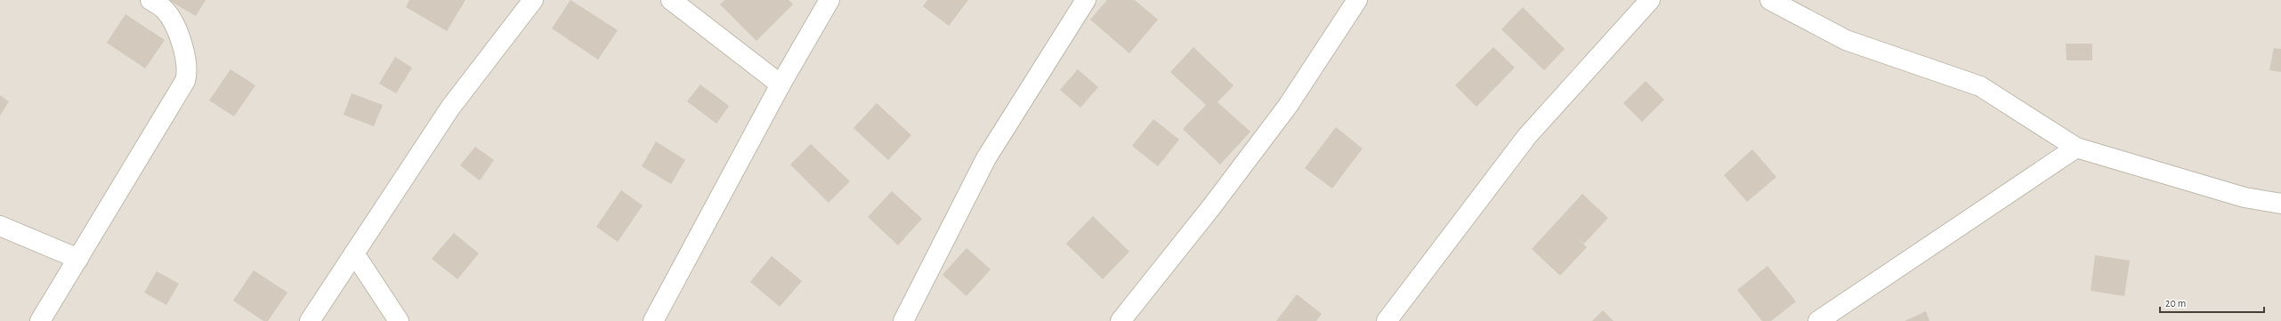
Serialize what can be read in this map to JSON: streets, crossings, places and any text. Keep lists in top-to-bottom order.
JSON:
{
  "scale_bar": "20 m"
}
